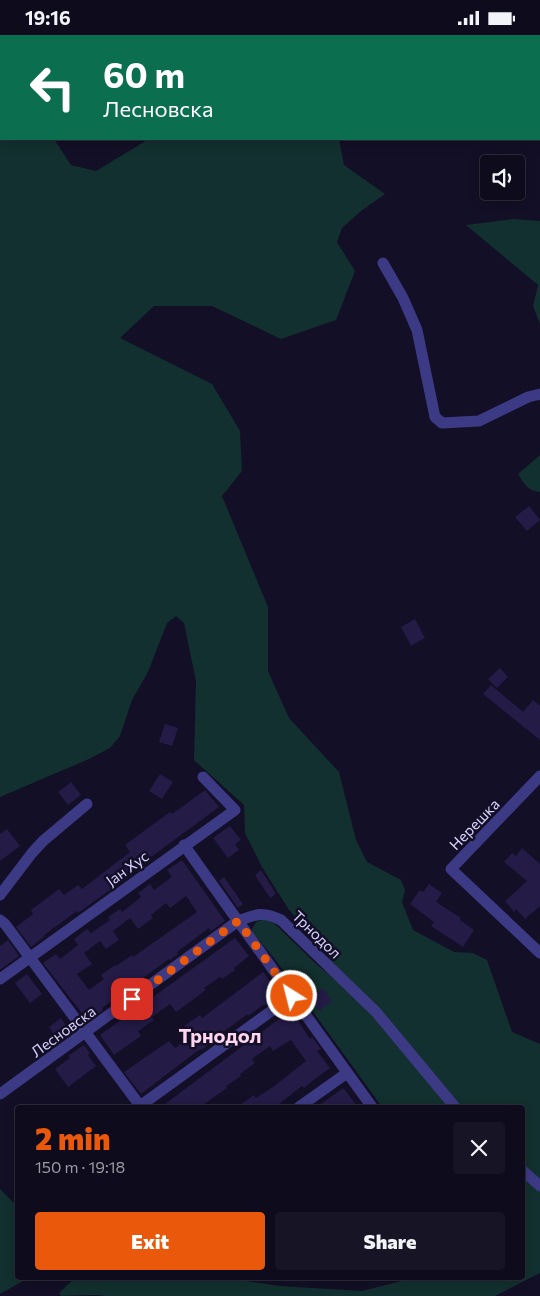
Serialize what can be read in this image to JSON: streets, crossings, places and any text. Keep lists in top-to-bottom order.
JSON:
{
  "streets": {
    "street": [
      "Нерешка",
      "Јан Хус",
      "Трнодол",
      "Лесновска"
    ]
  },
  "crossings": [
    ["Трнодол", "Лесновска"]
  ],
  "districts": ["Трнодол"],
  "page": {
    "status": "19:16",
    "turn": ["60 m", "Лесновска"],
    "heading": ["2 min", "150 m · 19:18"],
    "buttons": ["Exit", "Share"]
  }
}
